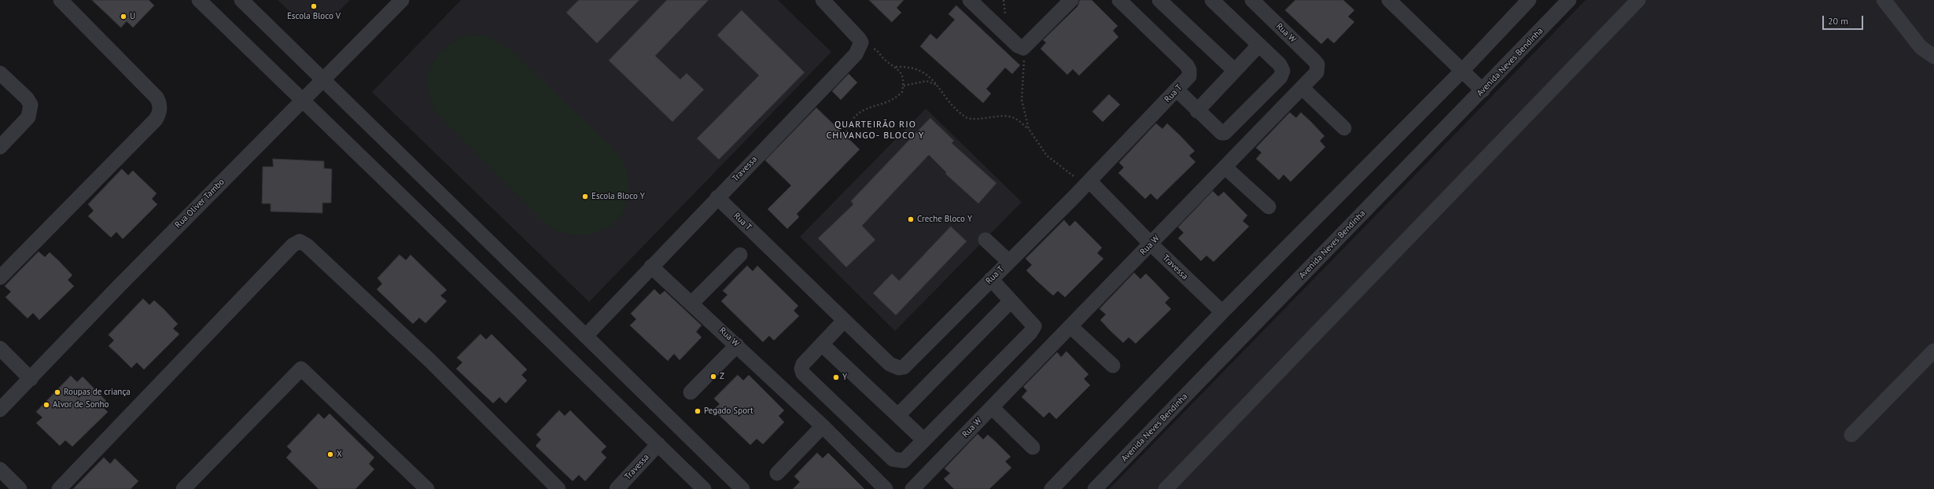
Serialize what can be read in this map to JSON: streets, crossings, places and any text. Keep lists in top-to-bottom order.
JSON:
{
  "streets": {
    "street": [
      "Rua W",
      "Avenida Neves Bendinha",
      "Rua T",
      "Travessa",
      "Rua Oliver Tambo"
    ]
  },
  "crossings": [
    ["Rua W", "Travessa"],
    ["Rua T", "Travessa"]
  ],
  "districts": ["QUARTEIRÃO RIO CHIVANGO- BLOCO Y"],
  "places": [
    "Escola Bloco V",
    "U",
    "Escola Bloco Y",
    "Creche Bloco Y",
    "Z",
    "Y",
    "Roupas de criança",
    "Alvor de Sonho",
    "Pegado Sport",
    "X"
  ],
  "scale_bar": "20 m"
}
